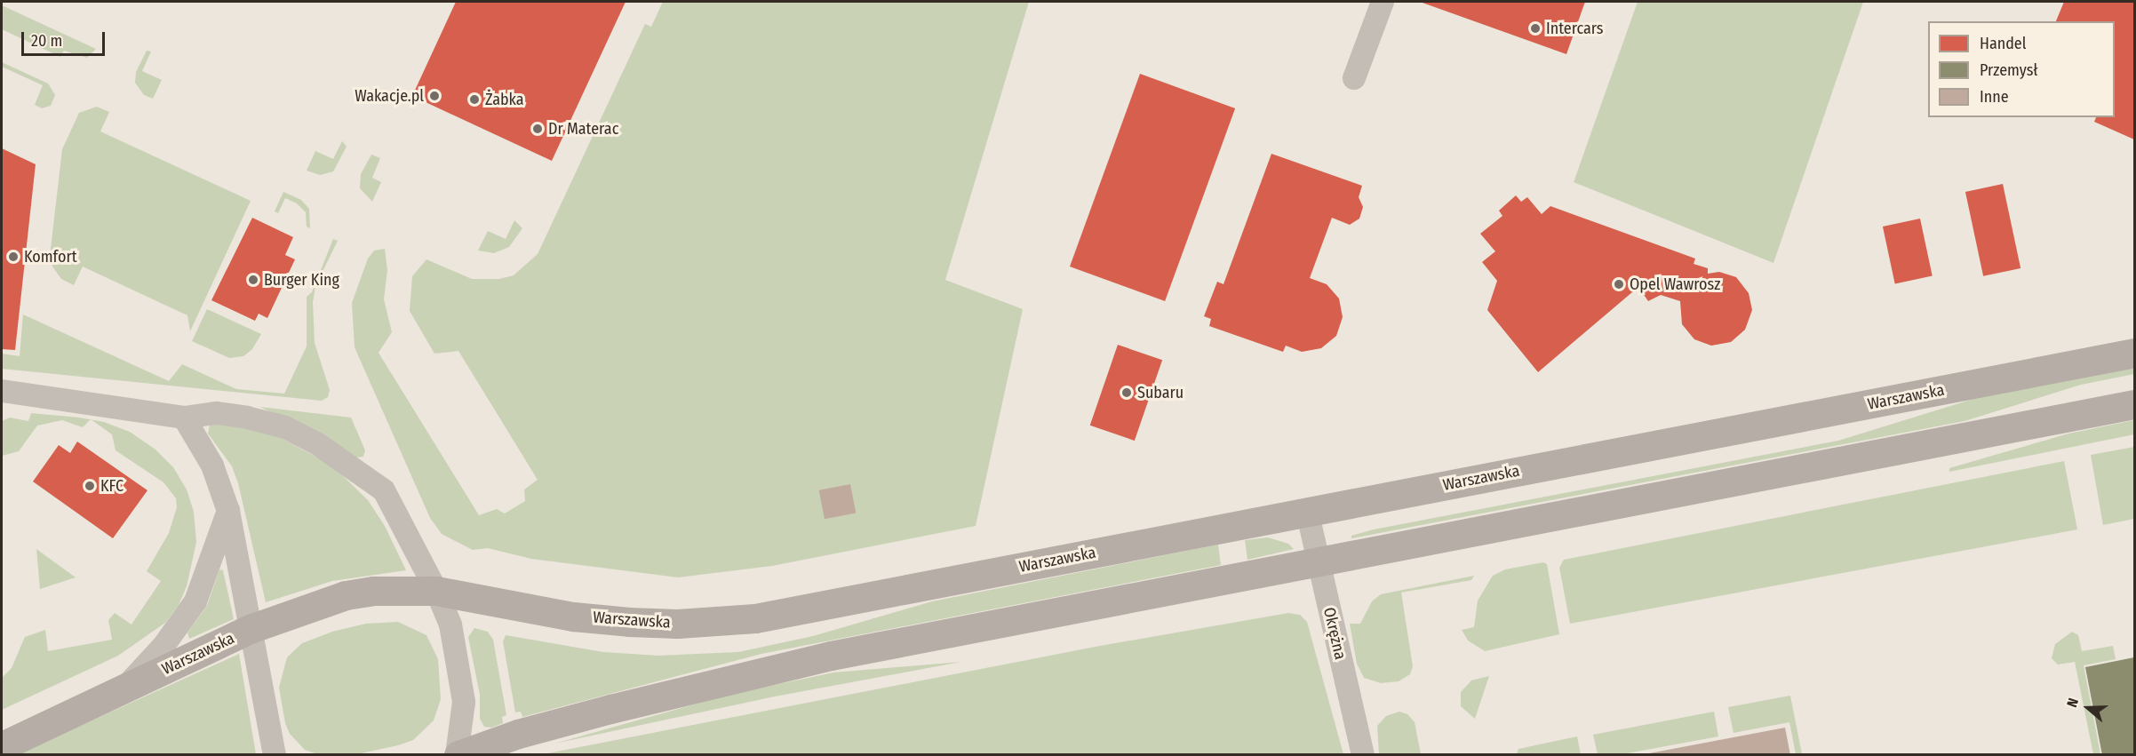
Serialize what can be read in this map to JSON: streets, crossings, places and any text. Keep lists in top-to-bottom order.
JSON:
{
  "streets": {
    "main road": ["Warszawska"],
    "street": ["Okrężna"]
  },
  "crossings": [
    ["Warszawska", "Okrężna"]
  ],
  "places": [
    "Intercars",
    "Wakacje.pl",
    "Żabka",
    "Dr Materac",
    "Komfort",
    "Burger King",
    "Opel Wawrosz",
    "Subaru",
    "KFC"
  ],
  "legend": ["Handel", "Przemysł", "Inne"],
  "scale_bar": "20 m",
  "north": "left"
}
